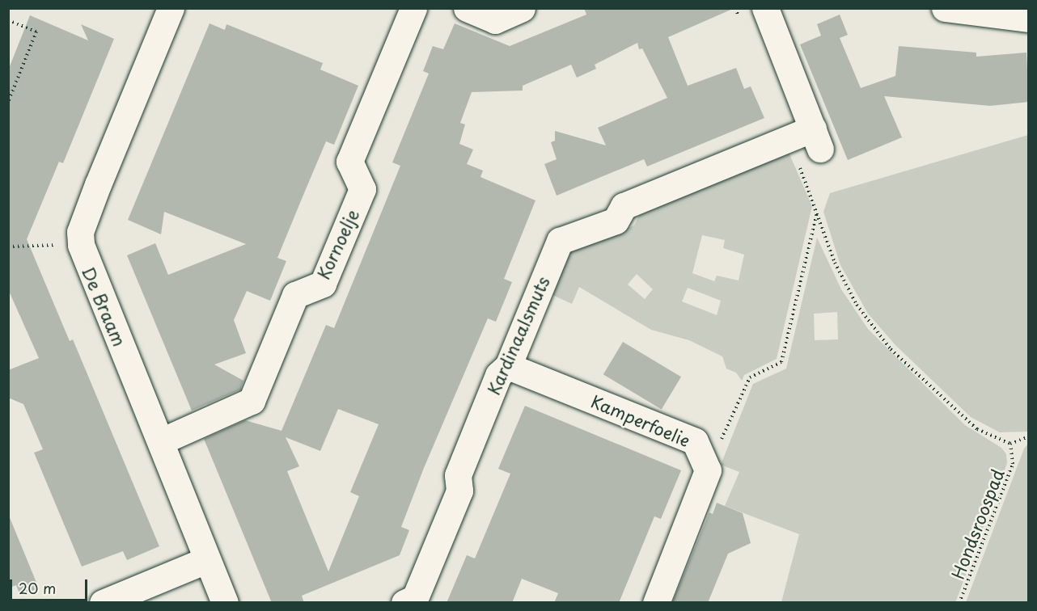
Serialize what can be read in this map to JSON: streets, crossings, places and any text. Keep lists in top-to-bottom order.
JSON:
{
  "streets": {
    "street": [
      "Kornoelje",
      "De Braam",
      "Kardinaalsmuts",
      "Kamperfoelie"
    ],
    "path": ["Hondsroospad"]
  },
  "crossings": [
    ["Kornoelje", "De Braam"],
    ["Kardinaalsmuts", "Kamperfoelie"]
  ],
  "scale_bar": "20 m"
}
